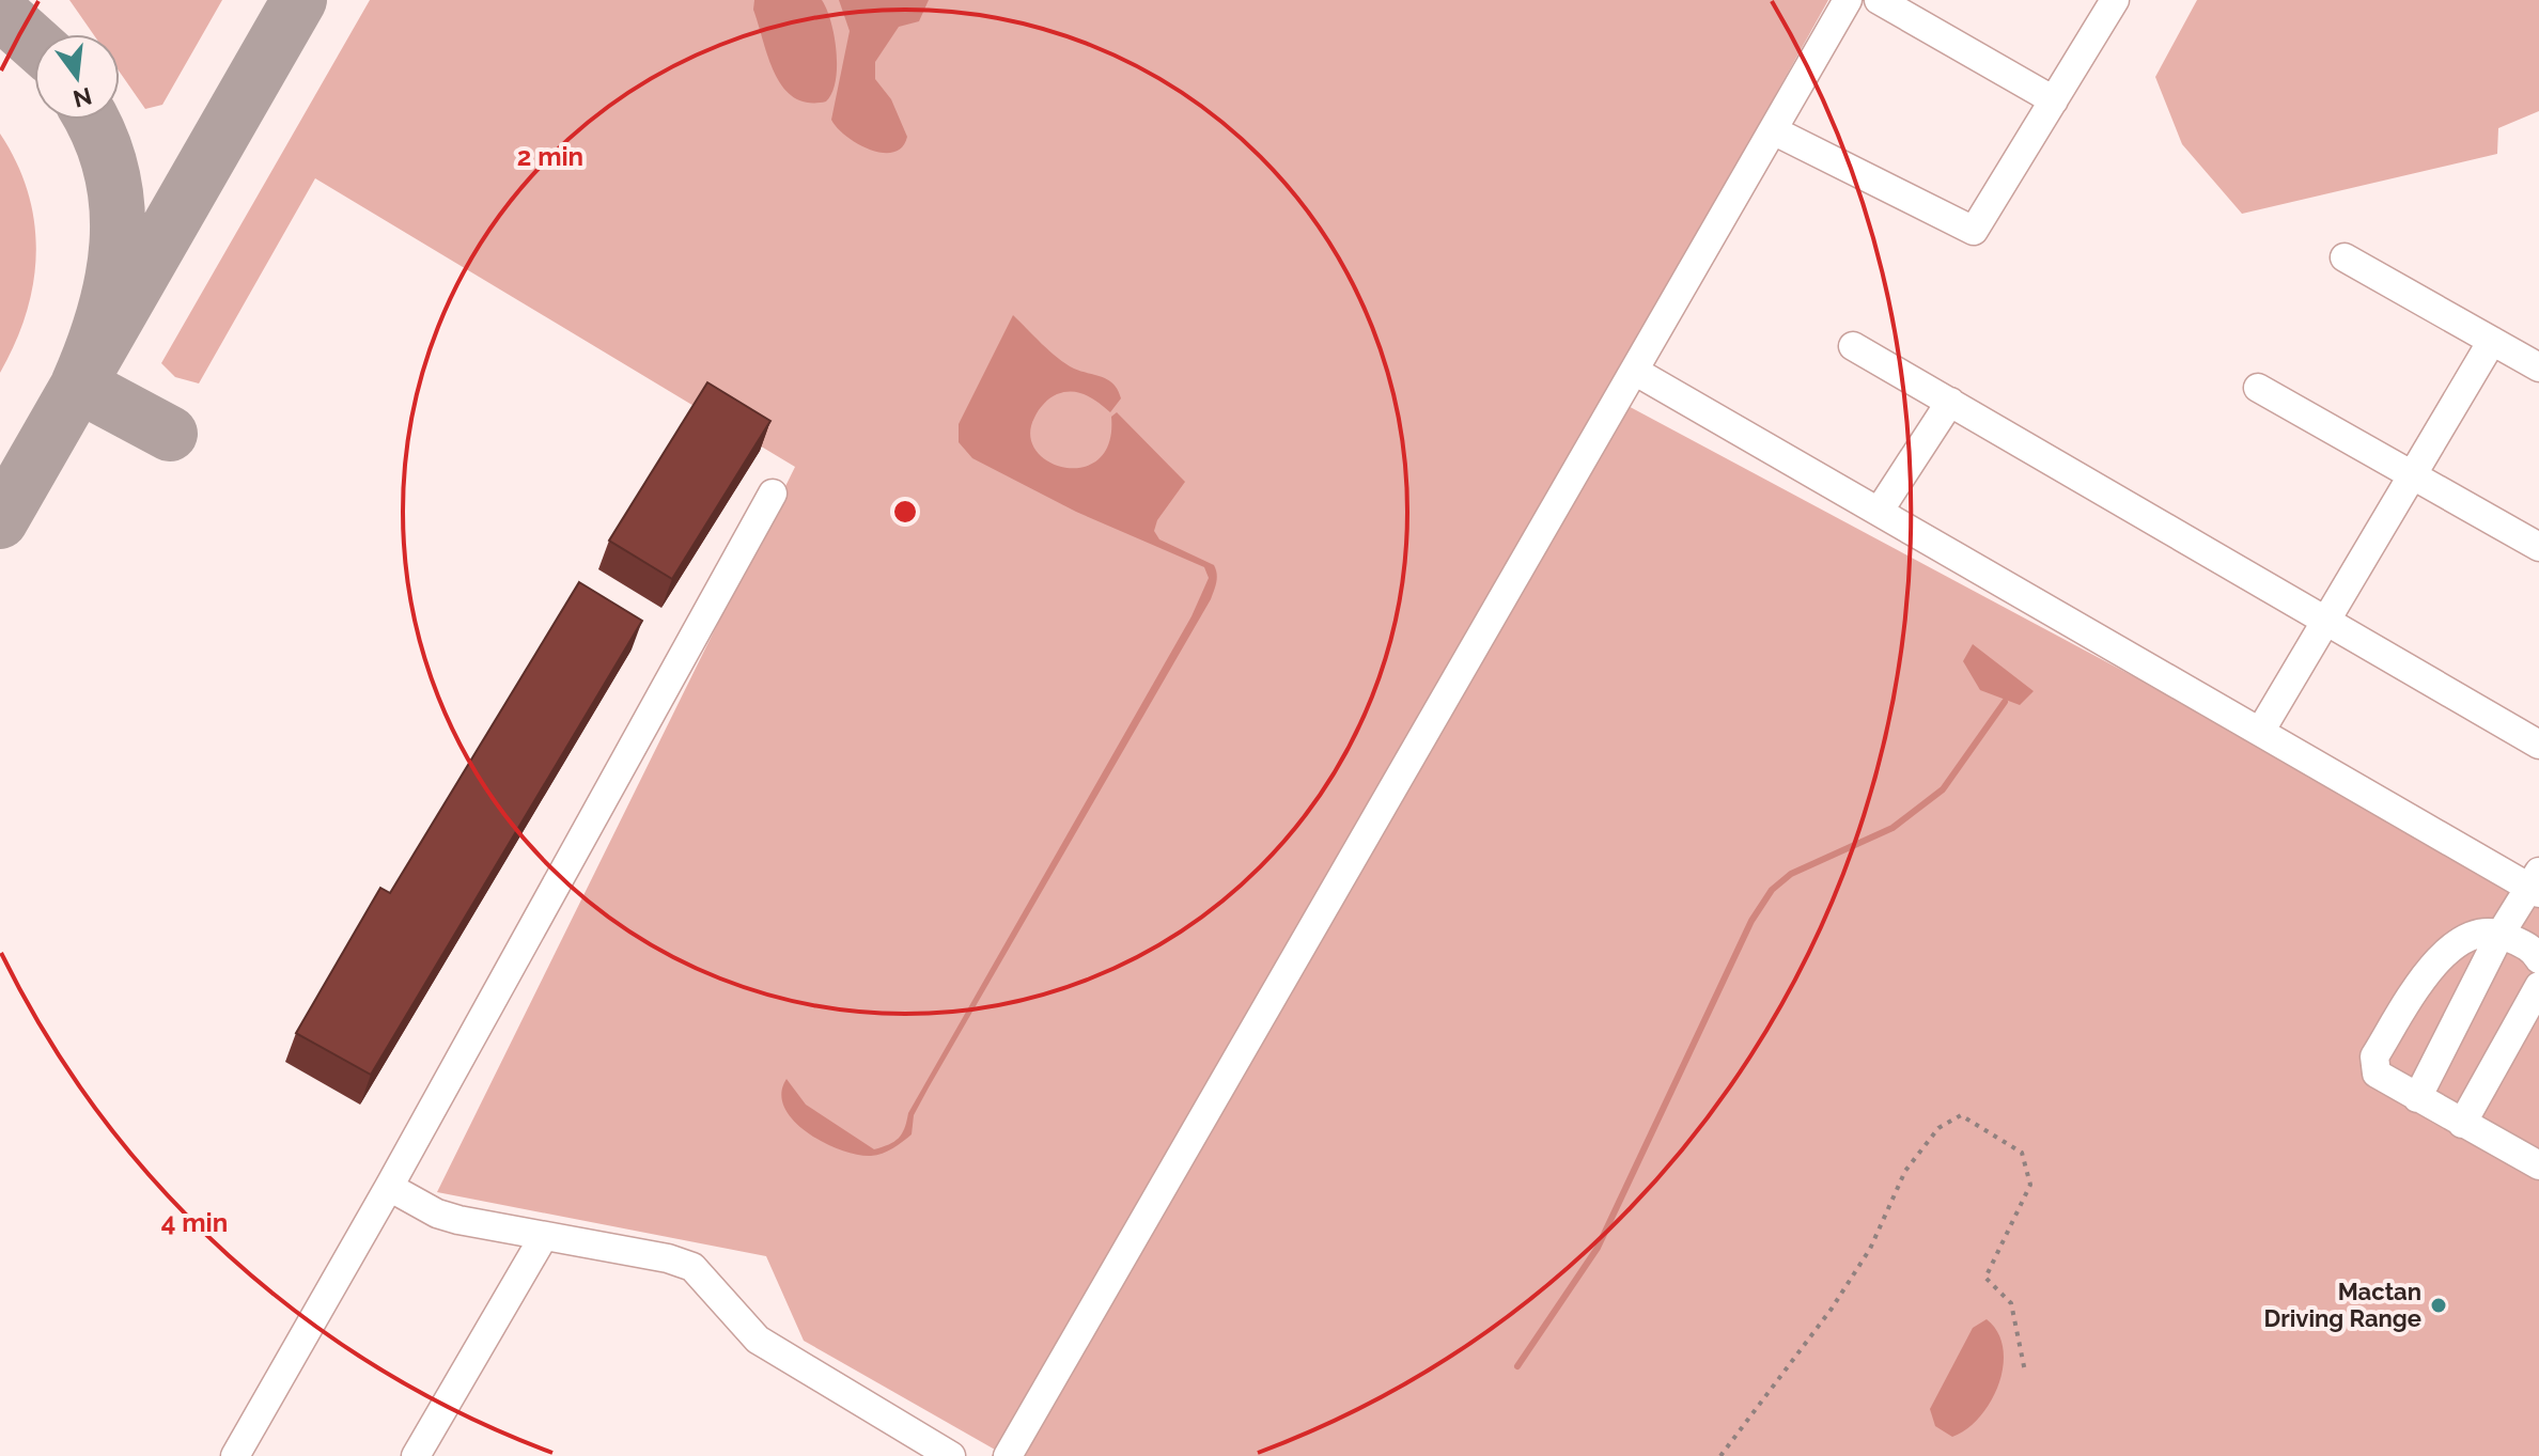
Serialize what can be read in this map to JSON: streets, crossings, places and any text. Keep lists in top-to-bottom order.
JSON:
{
  "places": ["Mactan Driving Range"],
  "north": "bottom",
  "rings": ["2 min", "4 min"]
}
